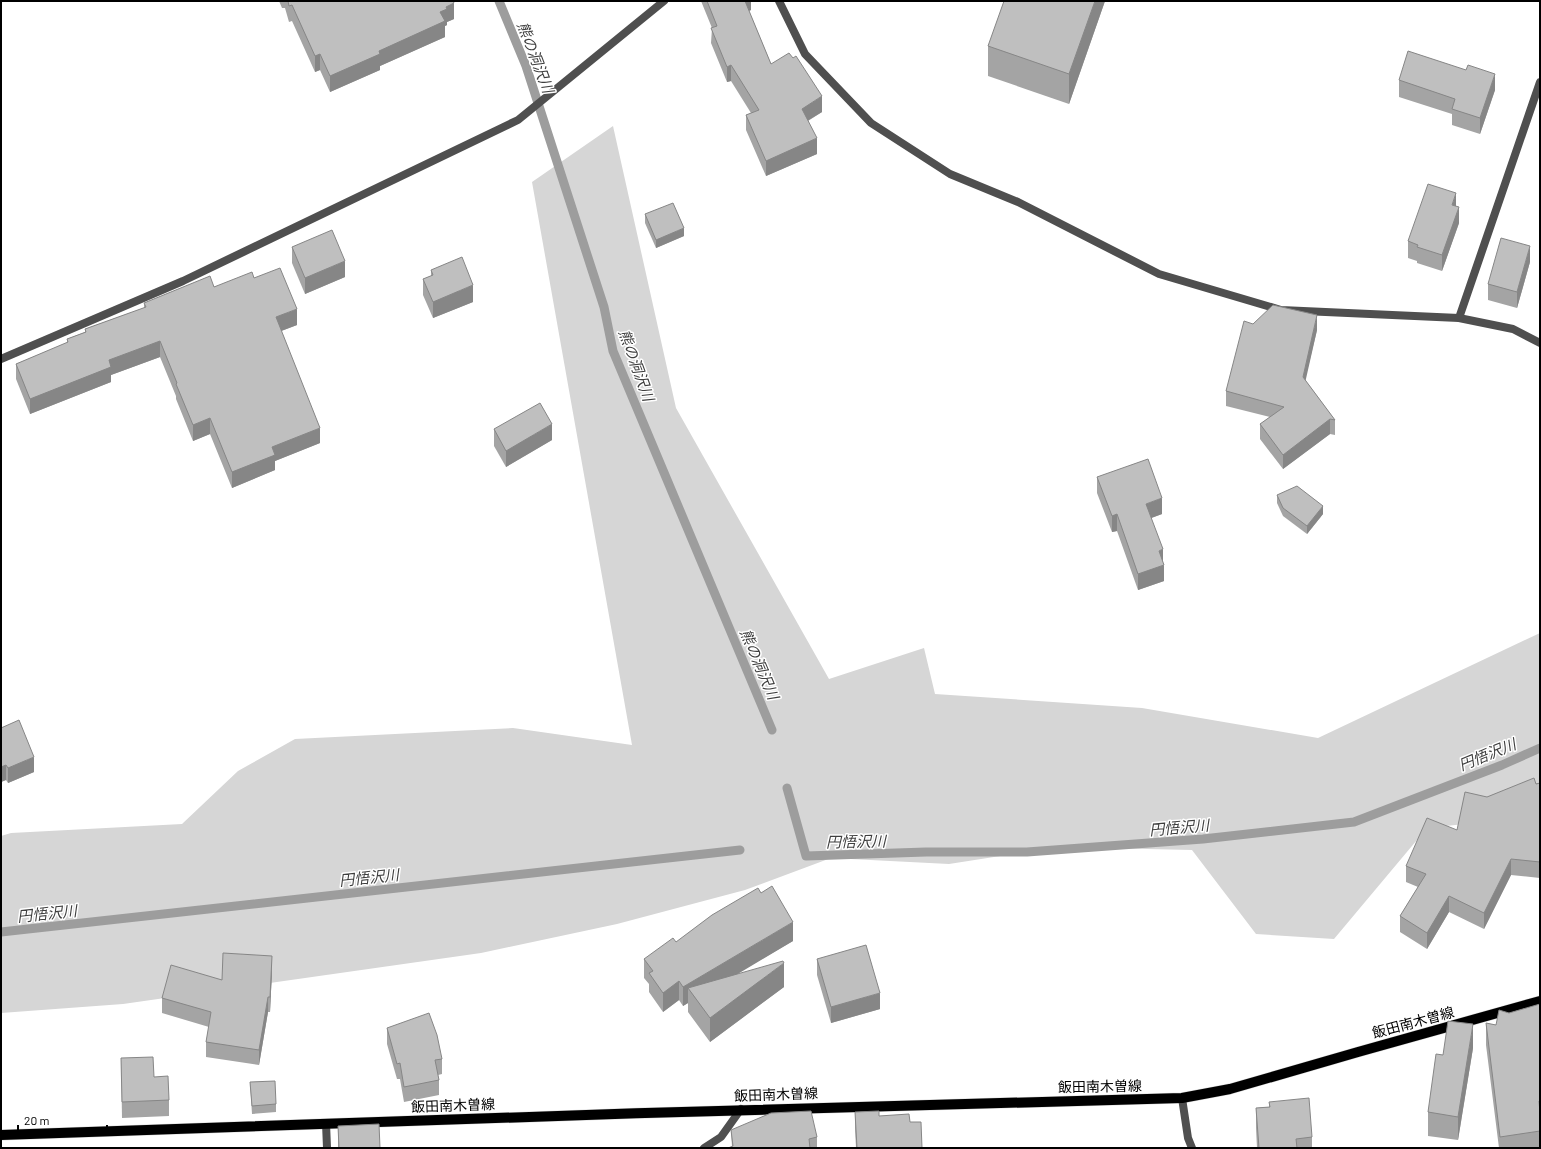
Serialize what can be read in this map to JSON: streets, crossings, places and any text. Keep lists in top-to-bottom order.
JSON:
{
  "streets": {
    "main road": ["飯田南木曽線"]
  },
  "water": ["熊の洞沢川", "円悟沢川"],
  "scale_bar": "20 m"
}
